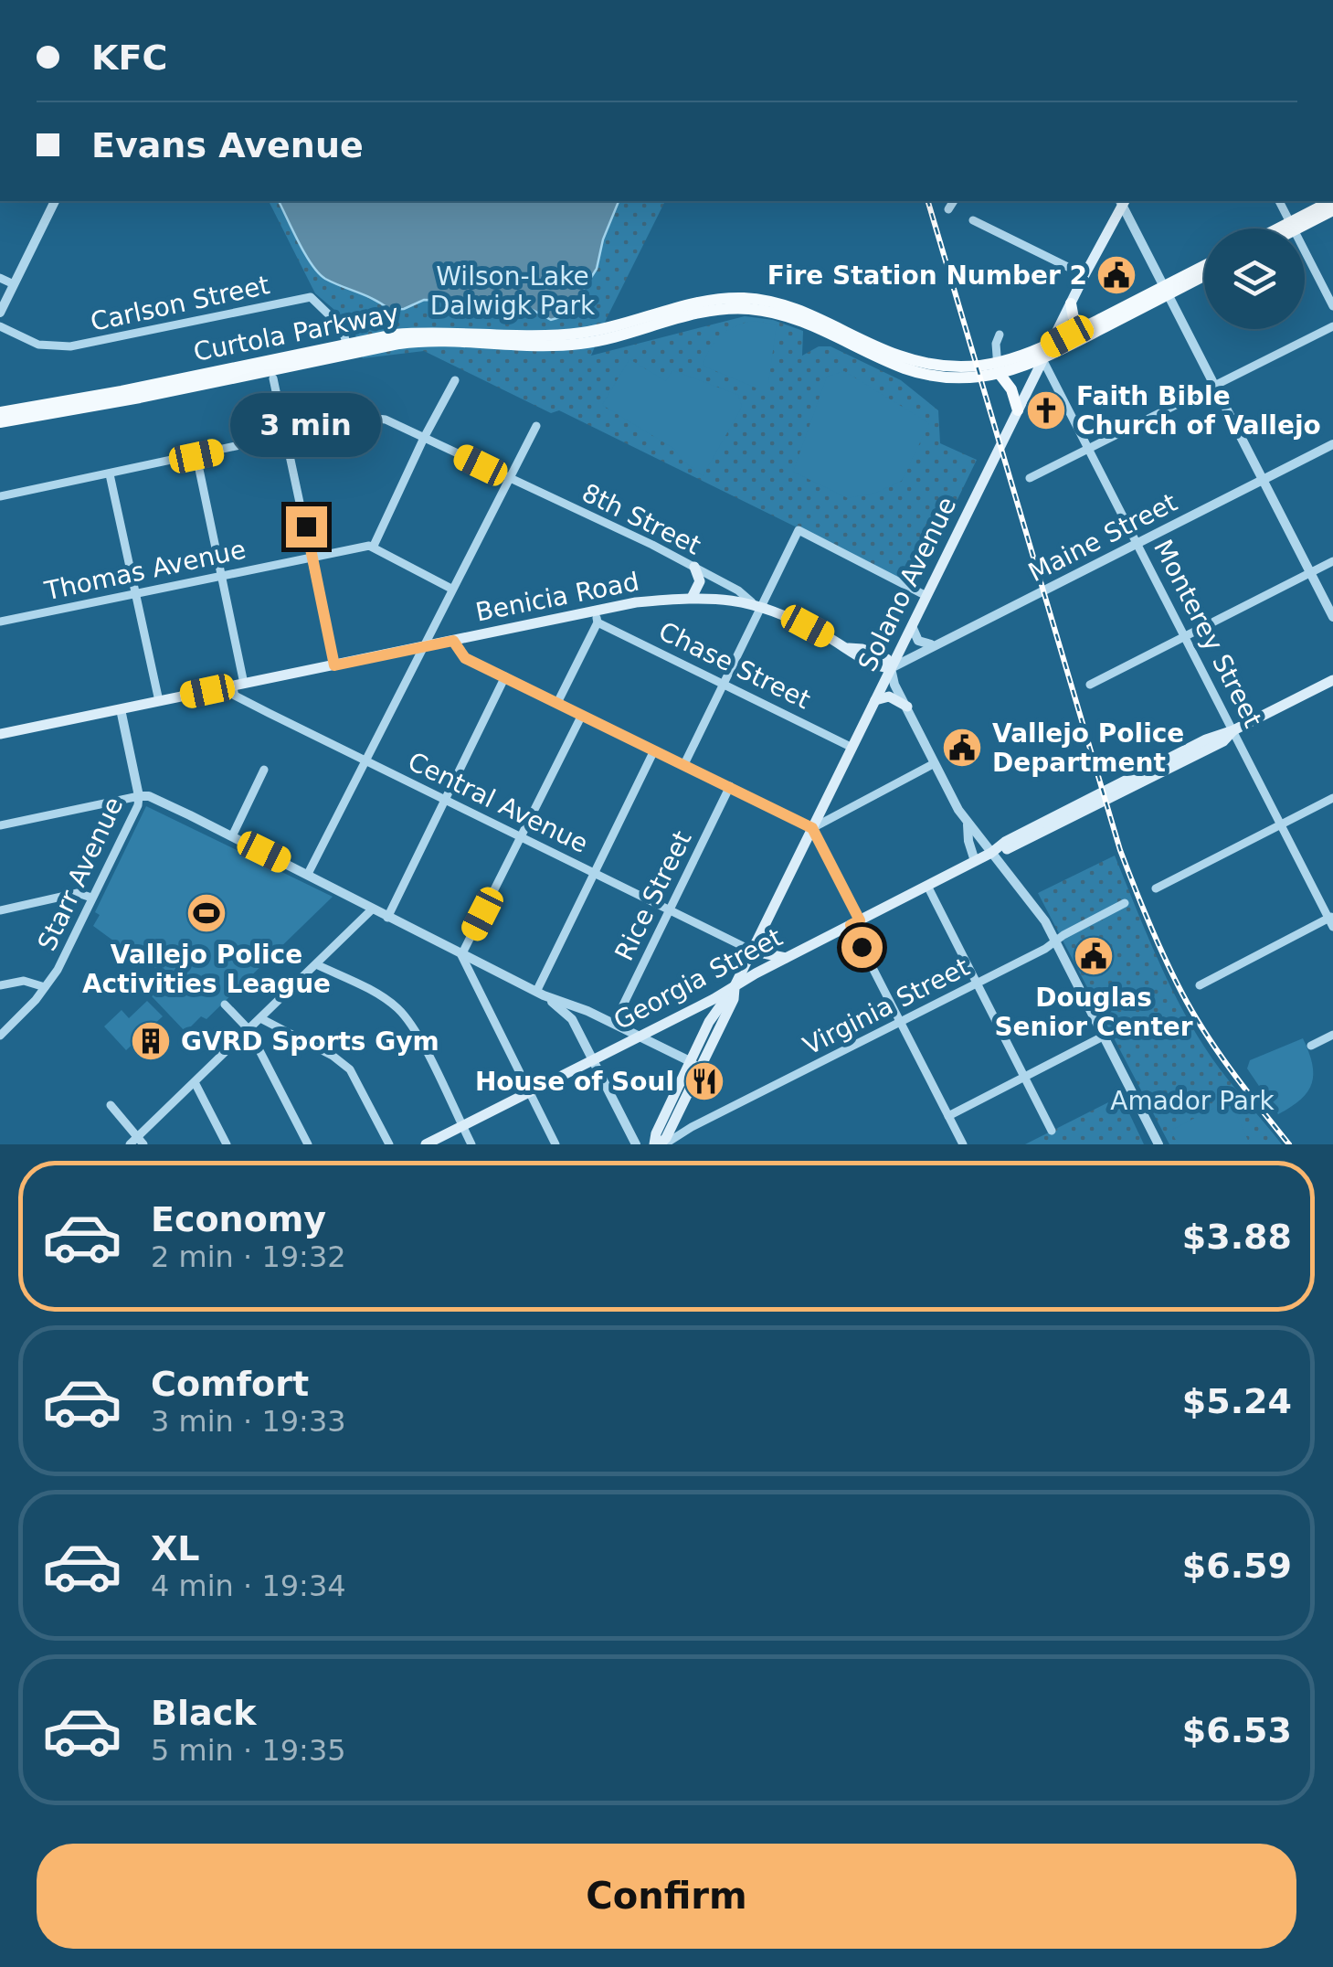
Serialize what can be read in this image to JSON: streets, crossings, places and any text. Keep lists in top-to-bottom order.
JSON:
{
  "streets": {
    "main road": [
      "Curtola Parkway",
      "Solano Avenue",
      "Benicia Road",
      "Georgia Street"
    ],
    "street": [
      "Carlson Street",
      "8th Street",
      "Maine Street",
      "Thomas Avenue",
      "Monterey Street",
      "Chase Street",
      "Central Avenue",
      "Starr Avenue",
      "Rice Street",
      "Virginia Street"
    ]
  },
  "crossings": [
    ["Carlson Street", "Curtola Parkway"],
    ["Curtola Parkway", "Solano Avenue"],
    ["Curtola Parkway", "Monterey Street"],
    ["8th Street", "Benicia Road"],
    ["Maine Street", "Solano Avenue"],
    ["Maine Street", "Benicia Road"],
    ["Maine Street", "Monterey Street"],
    ["Solano Avenue", "Benicia Road"],
    ["Solano Avenue", "Monterey Street"],
    ["Solano Avenue", "Chase Street"],
    ["Solano Avenue", "Central Avenue"],
    ["Solano Avenue", "Georgia Street"],
    ["Solano Avenue", "Virginia Street"],
    ["Benicia Road", "Chase Street"],
    ["Benicia Road", "Central Avenue"],
    ["Benicia Road", "Starr Avenue"],
    ["Monterey Street", "Georgia Street"],
    ["Central Avenue", "Rice Street"]
  ],
  "parks": ["Wilson-Lake Dalwigk Park", "Amador Park"],
  "places": {
    "public building": ["Fire Station Number 2", "Vallejo Police Department", "Douglas Senior Center"],
    "church": ["Faith Bible Church of Vallejo"],
    "sports": ["Vallejo Police Activities League"],
    "building": ["GVRD Sports Gym"],
    "restaurant": ["House of Soul"]
  },
  "page": {
    "banner": ["KFC", "Evans Avenue"],
    "bubble": "3 min",
    "list": [
      {
        "name": "Economy",
        "note": "2 min · 19:32",
        "value": "$3.88"
      },
      {
        "name": "Comfort",
        "note": "3 min · 19:33",
        "value": "$5.24"
      },
      {
        "name": "XL",
        "note": "4 min · 19:34",
        "value": "$6.59"
      },
      {
        "name": "Black",
        "note": "5 min · 19:35",
        "value": "$6.53"
      }
    ],
    "buttons": "Confirm"
  }
}
